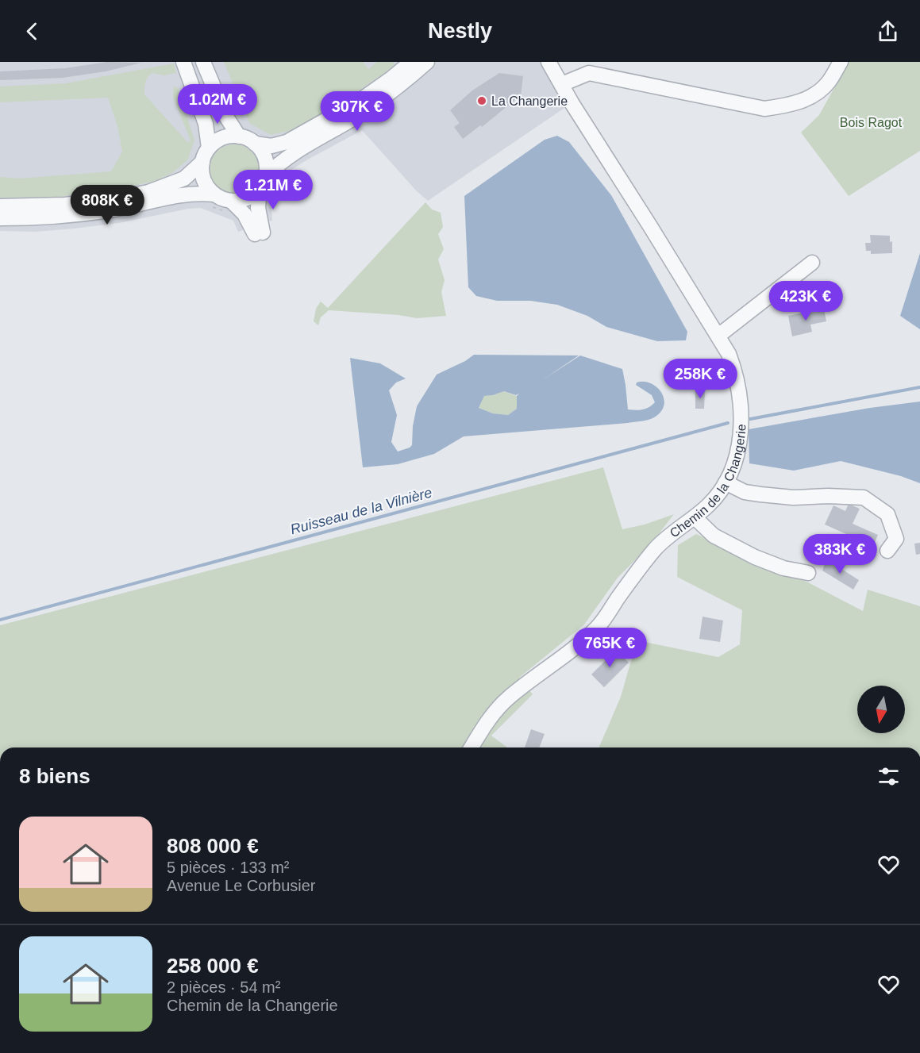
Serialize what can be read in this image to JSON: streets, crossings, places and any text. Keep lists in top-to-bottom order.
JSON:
{
  "streets": {
    "street": ["Chemin de la Changerie"]
  },
  "water": ["Ruisseau de la Vilnière"],
  "parks": ["Bois Ragot"],
  "places": ["La Changerie"],
  "north": "bottom",
  "page": {
    "header": "Nestly",
    "price": [
      "1.02M €",
      "307K €",
      "1.21M €",
      "808K €",
      "423K €",
      "258K €",
      "383K €",
      "765K €"
    ],
    "heading": "8 biens",
    "list": [
      {
        "name": "808 000 €",
        "note": "5 pièces · 133 m² · Avenue Le Corbusier"
      },
      {
        "name": "258 000 €",
        "note": "2 pièces · 54 m² · Chemin de la Changerie"
      }
    ]
  }
}
